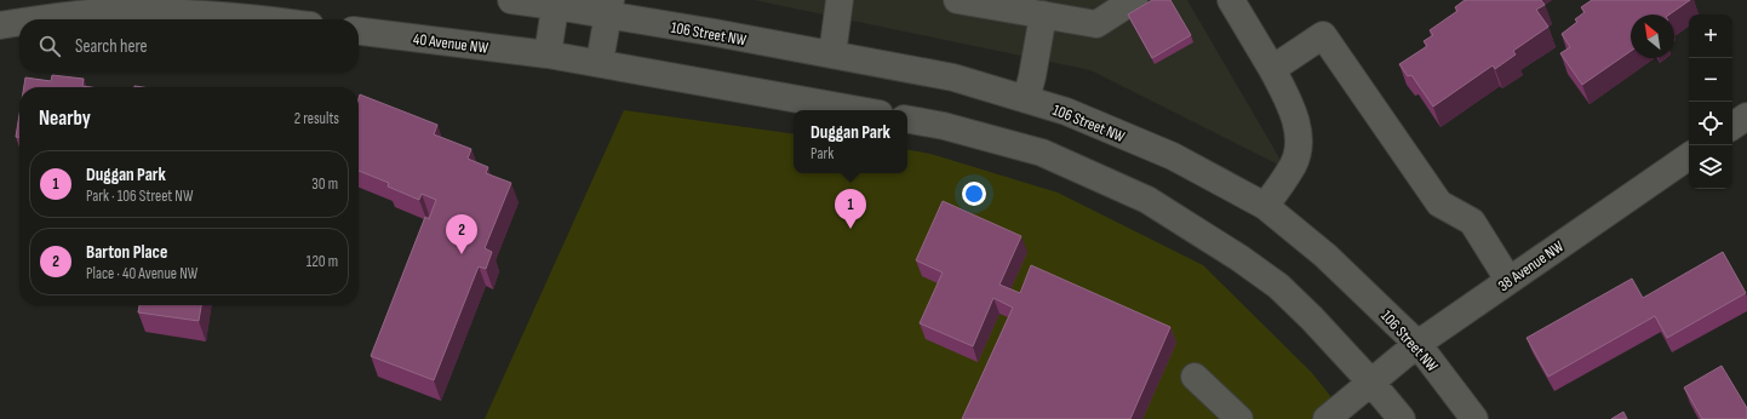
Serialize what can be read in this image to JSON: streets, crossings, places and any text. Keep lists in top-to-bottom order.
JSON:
{
  "streets": {
    "street": ["106 Street NW", "40 Avenue NW", "38 Avenue NW"]
  },
  "crossings": [
    ["106 Street NW", "38 Avenue NW"]
  ],
  "north": "top left",
  "page": {
    "map_buttons": ["+", "−"],
    "search": "Search here",
    "heading": ["Nearby", "2 results"],
    "popup": ["Duggan Park", "Park"],
    "list": [
      {
        "mark": "1",
        "name": "Duggan Park",
        "note": "Park · 106 Street NW",
        "value": "30 m"
      },
      {
        "mark": "2",
        "name": "Barton Place",
        "note": "Place · 40 Avenue NW",
        "value": "120 m"
      }
    ],
    "pins": ["1", "2"]
  }
}
